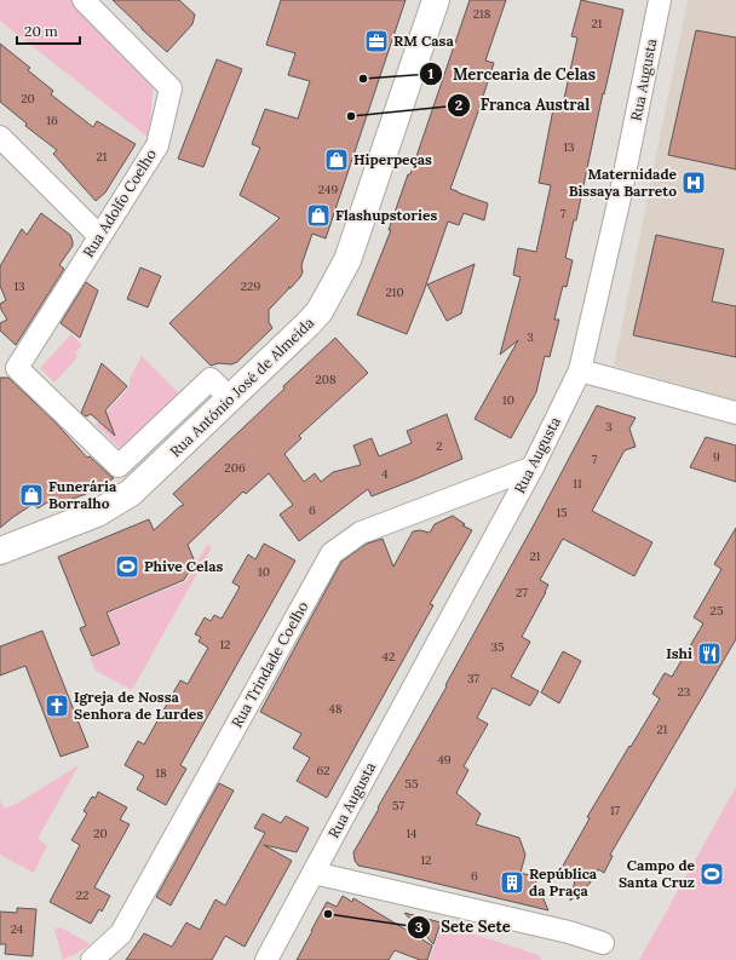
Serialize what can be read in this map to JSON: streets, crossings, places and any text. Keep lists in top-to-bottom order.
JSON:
{
  "streets": {
    "street": [
      "Rua Augusta",
      "Rua Adolfo Coelho",
      "Rua António José de Almeida",
      "Rua Trindade Coelho"
    ]
  },
  "crossings": [
    ["Rua Augusta", "Rua Trindade Coelho"],
    ["Rua Adolfo Coelho", "Rua António José de Almeida"]
  ],
  "places": {
    "office": ["RM Casa"],
    "other": ["Mercearia de Celas", "Franca Austral", "Sete Sete"],
    "shop": ["Hiperpeças", "Flashupstories", "Funerária Borralho"],
    "hospital": ["Maternidade Bissaya Barreto"],
    "sports": ["Phive Celas", "Campo de Santa Cruz"],
    "restaurant": ["Ishi"],
    "church": ["Igreja de Nossa Senhora de Lurdes"],
    "building": ["República da Praça"]
  },
  "house_numbers": [
    "218",
    "21",
    "20",
    "16",
    "13",
    "21",
    "249",
    "7",
    "13",
    "229",
    "210",
    "3",
    "208",
    "10",
    "3",
    "2",
    "9",
    "7",
    "206",
    "4",
    "11",
    "6",
    "15",
    "21",
    "10",
    "27",
    "25",
    "12",
    "35",
    "42",
    "37",
    "23",
    "48",
    "21",
    "49",
    "62",
    "18",
    "55",
    "57",
    "17",
    "20",
    "14",
    "12",
    "6",
    "22",
    "24"
  ],
  "scale_bar": "20 m"
}
